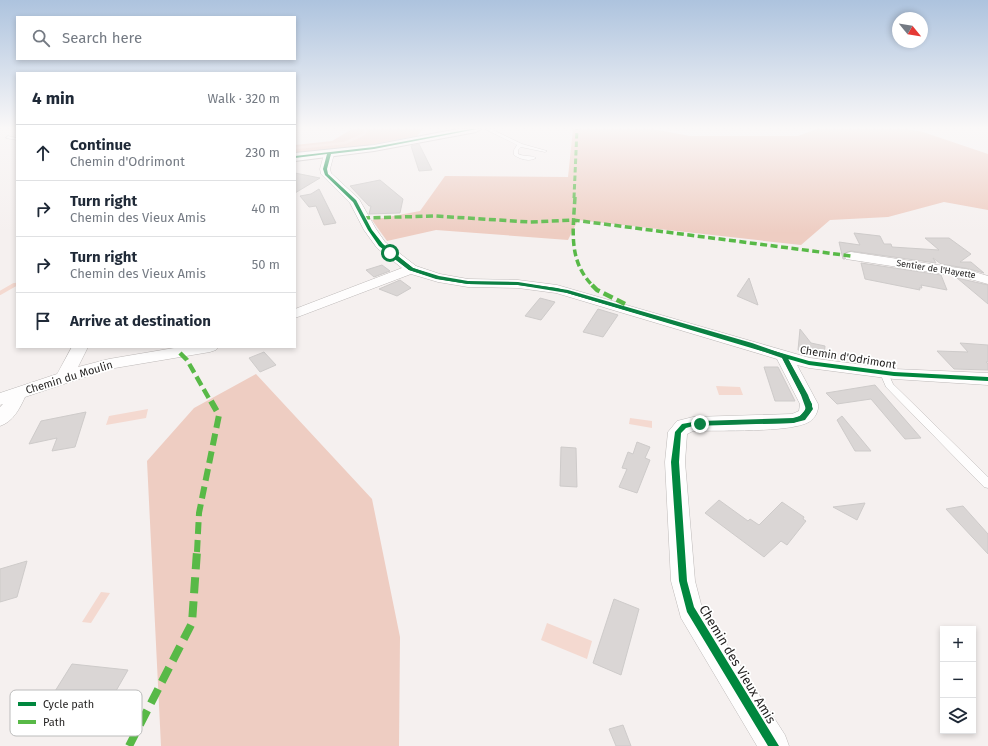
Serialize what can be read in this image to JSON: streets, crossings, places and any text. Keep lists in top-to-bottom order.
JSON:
{
  "streets": {
    "street": [
      "Sentier de l'Hayette",
      "Chemin d'Odrimont",
      "Chemin du Moulin",
      "Chemin des Vieux Amis"
    ]
  },
  "crossings": [
    ["Chemin d'Odrimont", "Chemin des Vieux Amis"]
  ],
  "legend": ["Cycle path", "Path"],
  "north": "bottom right",
  "page": {
    "search": "Search here",
    "heading": ["4 min", "Walk · 320 m"],
    "list": [
      ["Continue", "Chemin d'Odrimont", "230 m"],
      ["Turn right", "Chemin des Vieux Amis", "40 m"],
      ["Turn right", "Chemin des Vieux Amis", "50 m"],
      "Arrive at destination"
    ],
    "map_buttons": ["+", "−"]
  }
}
